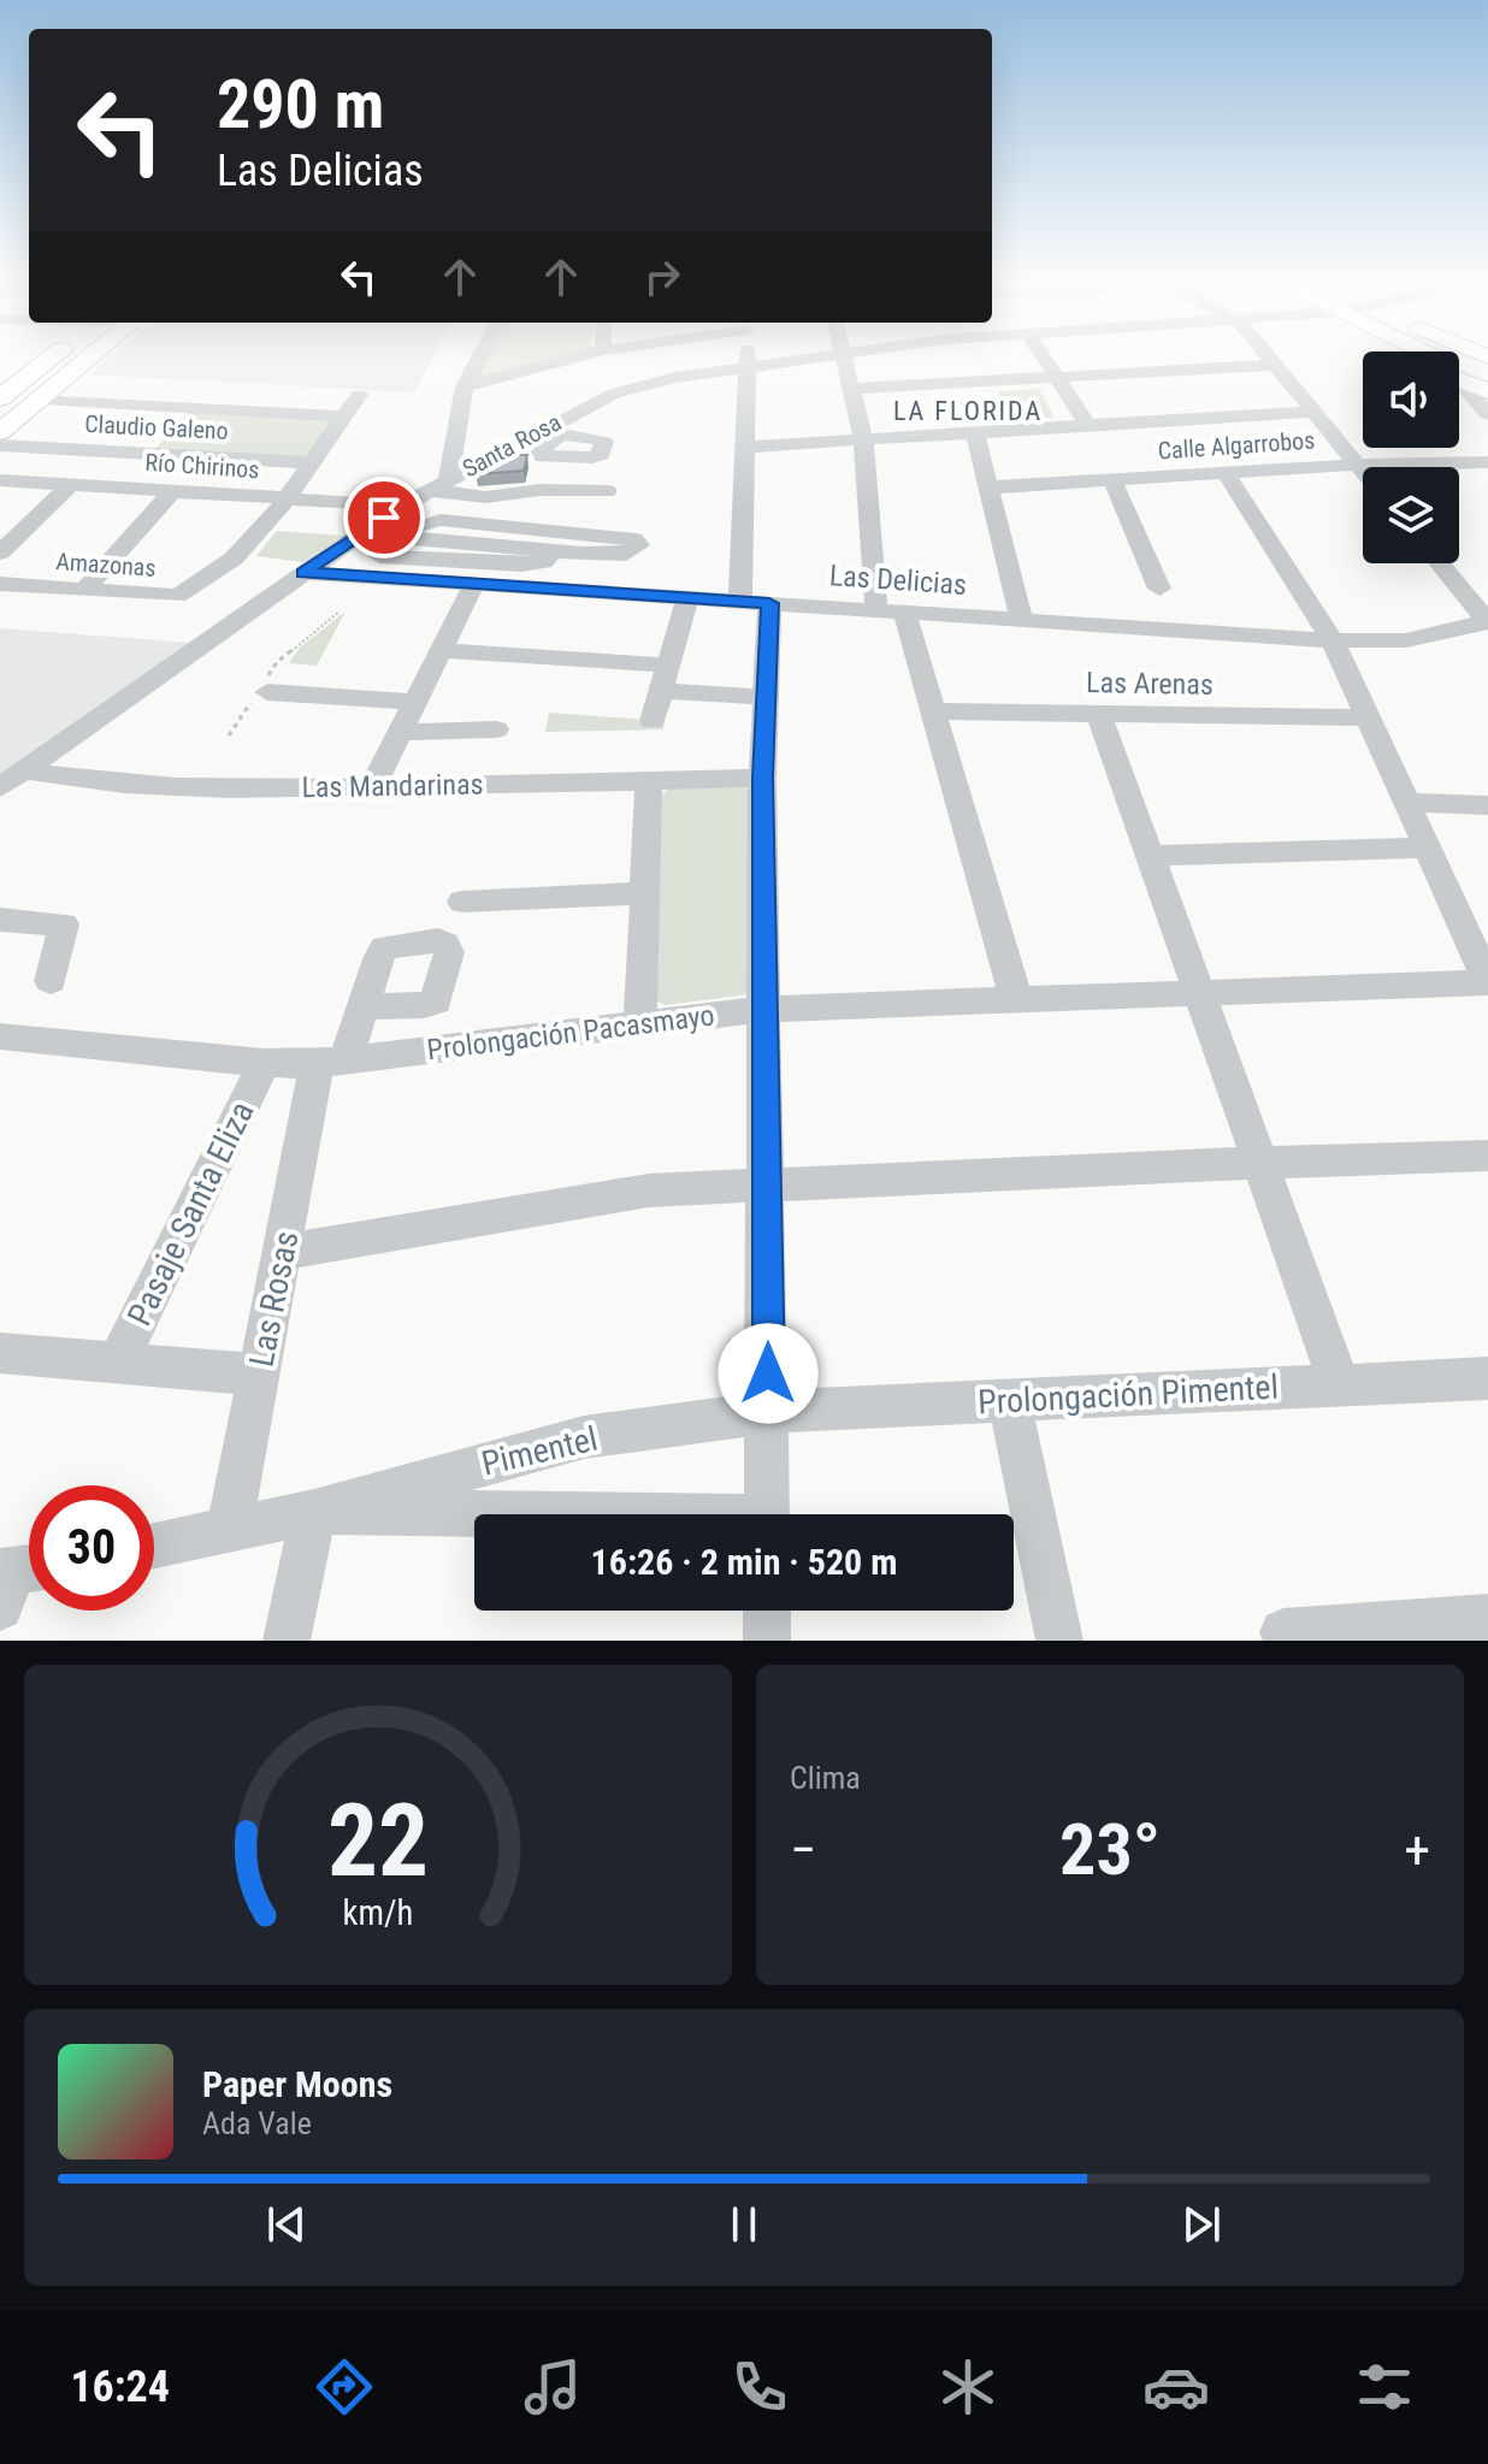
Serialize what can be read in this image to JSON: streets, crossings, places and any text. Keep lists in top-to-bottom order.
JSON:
{
  "streets": {
    "street": [
      "Claudio Galeno",
      "Santa Rosa",
      "Calle Algarrobos",
      "Río Chirinos",
      "Amazonas",
      "Las Delicias",
      "Las Arenas",
      "Las Mandarinas",
      "Prolongación Pacasmayo",
      "Pasaje Santa Eliza",
      "Las Rosas",
      "Prolongación Pimentel",
      "Pimentel"
    ]
  },
  "crossings": [
    ["Claudio Galeno", "Amazonas"],
    ["Santa Rosa", "Río Chirinos"],
    ["Santa Rosa", "Las Delicias"],
    ["Santa Rosa", "Las Mandarinas"],
    ["Río Chirinos", "Amazonas"],
    ["Prolongación Pacasmayo", "Pasaje Santa Eliza"],
    ["Prolongación Pacasmayo", "Las Rosas"],
    ["Las Rosas", "Pimentel"],
    ["Prolongación Pimentel", "Pimentel"]
  ],
  "districts": ["LA FLORIDA"],
  "page": {
    "turn": ["290 m", "Las Delicias"],
    "limit": "30",
    "trip": "16:26 · 2 min · 520 m",
    "tile": "Clima",
    "heat": ["−", "23°", "+"],
    "song": ["Paper Moons", "Ada Vale"],
    "tabs": "16:24",
    "gauge": ["22", "km/h"]
  }
}
